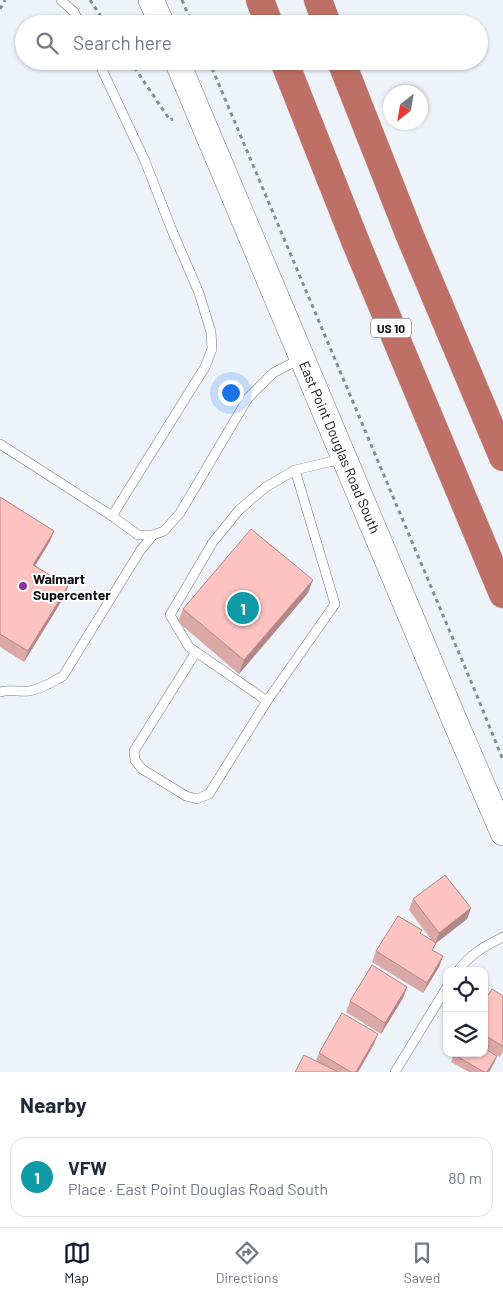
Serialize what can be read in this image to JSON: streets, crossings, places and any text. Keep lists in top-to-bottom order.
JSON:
{
  "streets": {
    "highway": ["US 10"],
    "street": ["East Point Douglas Road South"]
  },
  "places": ["Walmart Supercenter"],
  "north": "bottom left",
  "page": {
    "search": "Search here",
    "pins": "1",
    "heading": "Nearby",
    "list": [
      {
        "mark": "1",
        "name": "VFW",
        "note": "Place · East Point Douglas Road South",
        "value": "80 m"
      }
    ],
    "nav": ["Map", "Directions", "Saved"]
  }
}
